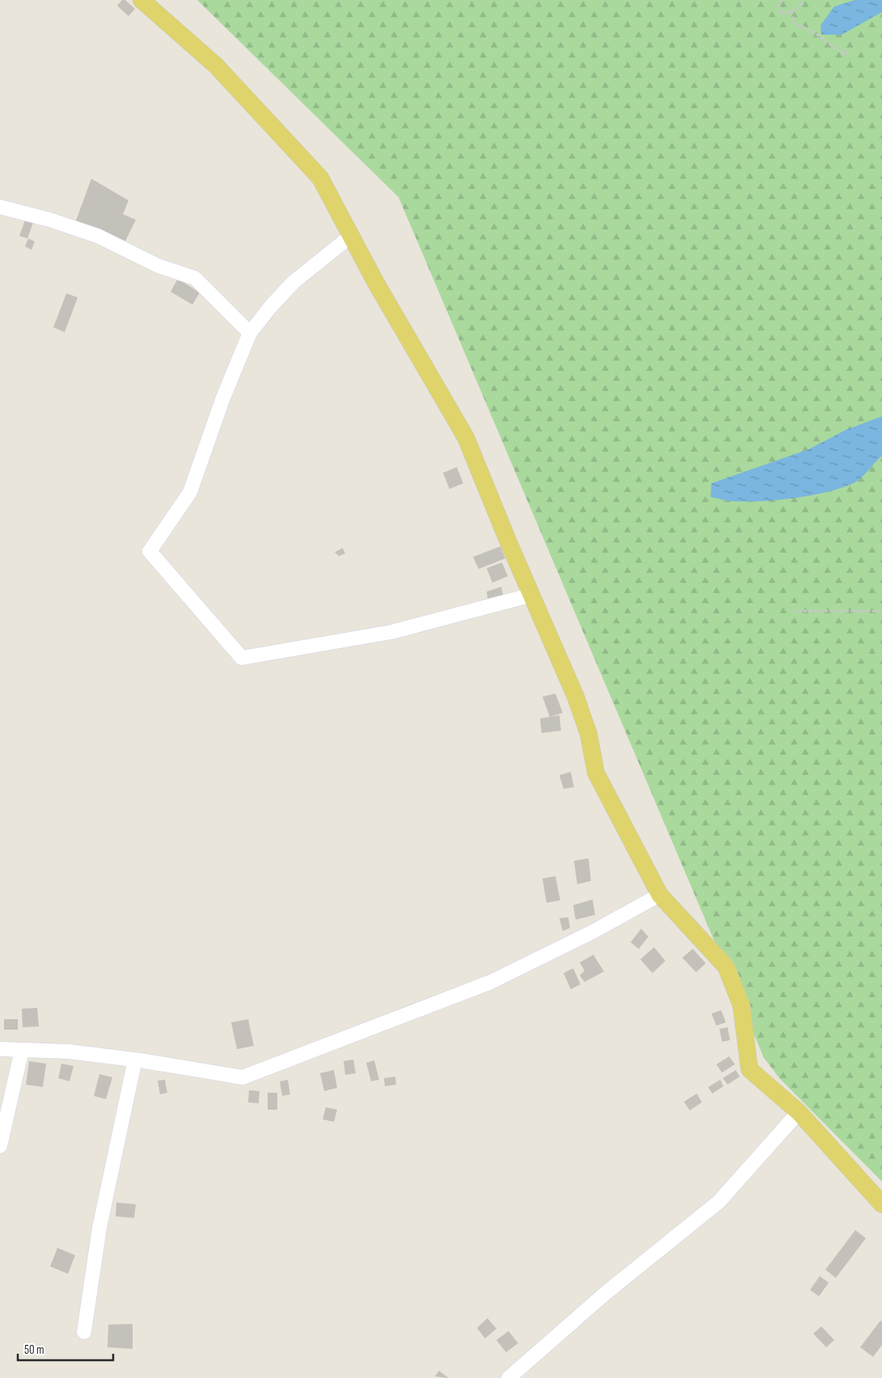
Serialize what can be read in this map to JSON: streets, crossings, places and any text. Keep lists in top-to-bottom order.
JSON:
{
  "scale_bar": "50 m"
}
